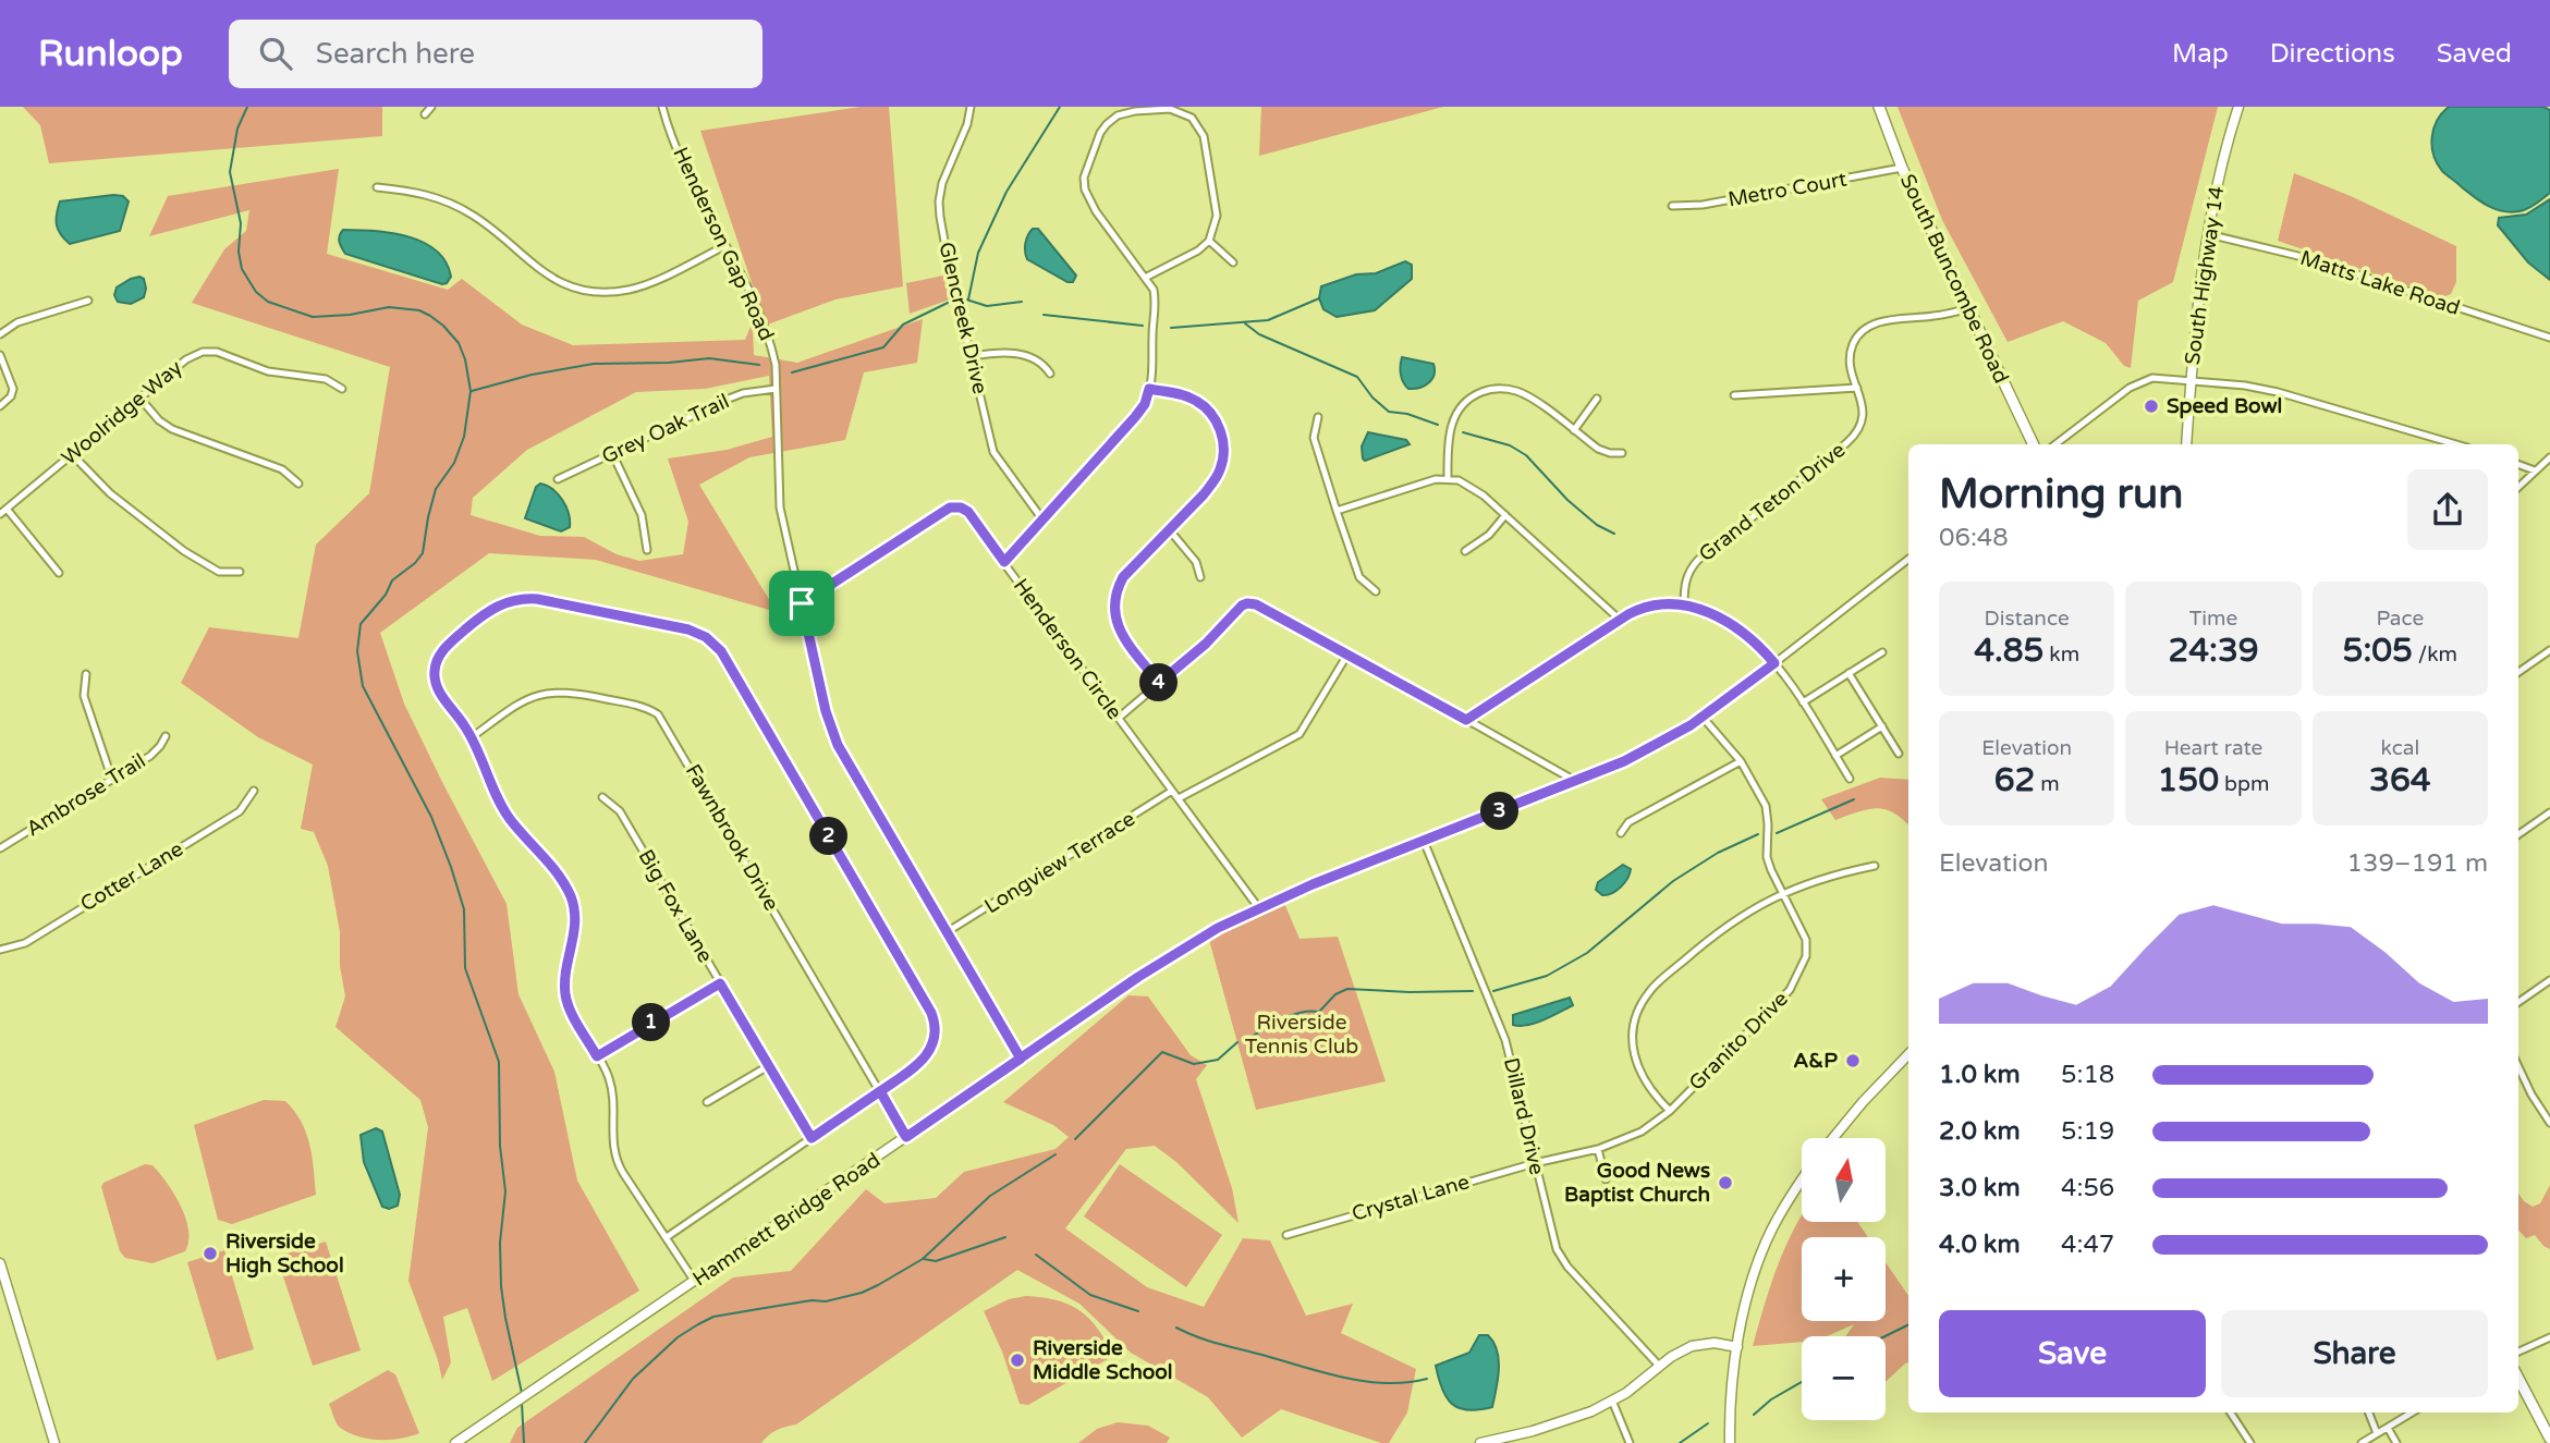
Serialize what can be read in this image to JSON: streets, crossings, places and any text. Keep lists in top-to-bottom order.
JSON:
{
  "streets": {
    "main road": ["South Buncombe Road"],
    "street": [
      "Metro Court",
      "Henderson Gap Road",
      "South Highway 14",
      "Matts Lake Road",
      "Glencreek Drive",
      "Woolridge Way",
      "Grey Oak Trail",
      "Grand Teton Drive",
      "Henderson Circle",
      "Ambrose Trail",
      "Fawnbrook Drive",
      "Longview Terrace",
      "Cotter Lane",
      "Big Fox Lane",
      "Granito Drive",
      "Dillard Drive",
      "Crystal Lane",
      "Hammett Bridge Road"
    ]
  },
  "crossings": [
    ["Metro Court", "South Buncombe Road"],
    ["Henderson Gap Road", "Grey Oak Trail"],
    ["Henderson Gap Road", "Henderson Circle"],
    ["Henderson Gap Road", "Longview Terrace"],
    ["Henderson Gap Road", "Hammett Bridge Road"],
    ["South Highway 14", "Matts Lake Road"],
    ["South Buncombe Road", "Grand Teton Drive"],
    ["Henderson Circle", "Longview Terrace"],
    ["Henderson Circle", "Hammett Bridge Road"],
    ["Fawnbrook Drive", "Hammett Bridge Road"],
    ["Granito Drive", "Dillard Drive"],
    ["Granito Drive", "Crystal Lane"],
    ["Granito Drive", "Hammett Bridge Road"],
    ["Dillard Drive", "Crystal Lane"],
    ["Dillard Drive", "Hammett Bridge Road"]
  ],
  "parks": ["Riverside Tennis Club"],
  "places": [
    "Speed Bowl",
    "A&P",
    "Good News Baptist Church",
    "Riverside High School",
    "Riverside Middle School"
  ],
  "north": "top",
  "page": {
    "header": "Runloop",
    "search": "Search here",
    "nav": ["Map", "Directions", "Saved"],
    "heading": ["Morning run", "06:48"],
    "stats": [
      ["Distance", "4.85 km"],
      ["Time", "24:39"],
      ["Pace", "5:05 /km"],
      ["Elevation", "62 m"],
      ["Heart rate", "150 bpm"],
      ["kcal", "364"]
    ],
    "pins": [
      "4",
      "3",
      "2",
      "1"
    ],
    "chart": ["Elevation", "139–191 m"],
    "list": [
      {
        "name": "1.0 km",
        "note": "5:18"
      },
      {
        "name": "2.0 km",
        "note": "5:19"
      },
      {
        "name": "3.0 km",
        "note": "4:56"
      },
      {
        "name": "4.0 km",
        "note": "4:47"
      }
    ],
    "map_buttons": ["+", "−"],
    "buttons": ["Save", "Share"]
  }
}
